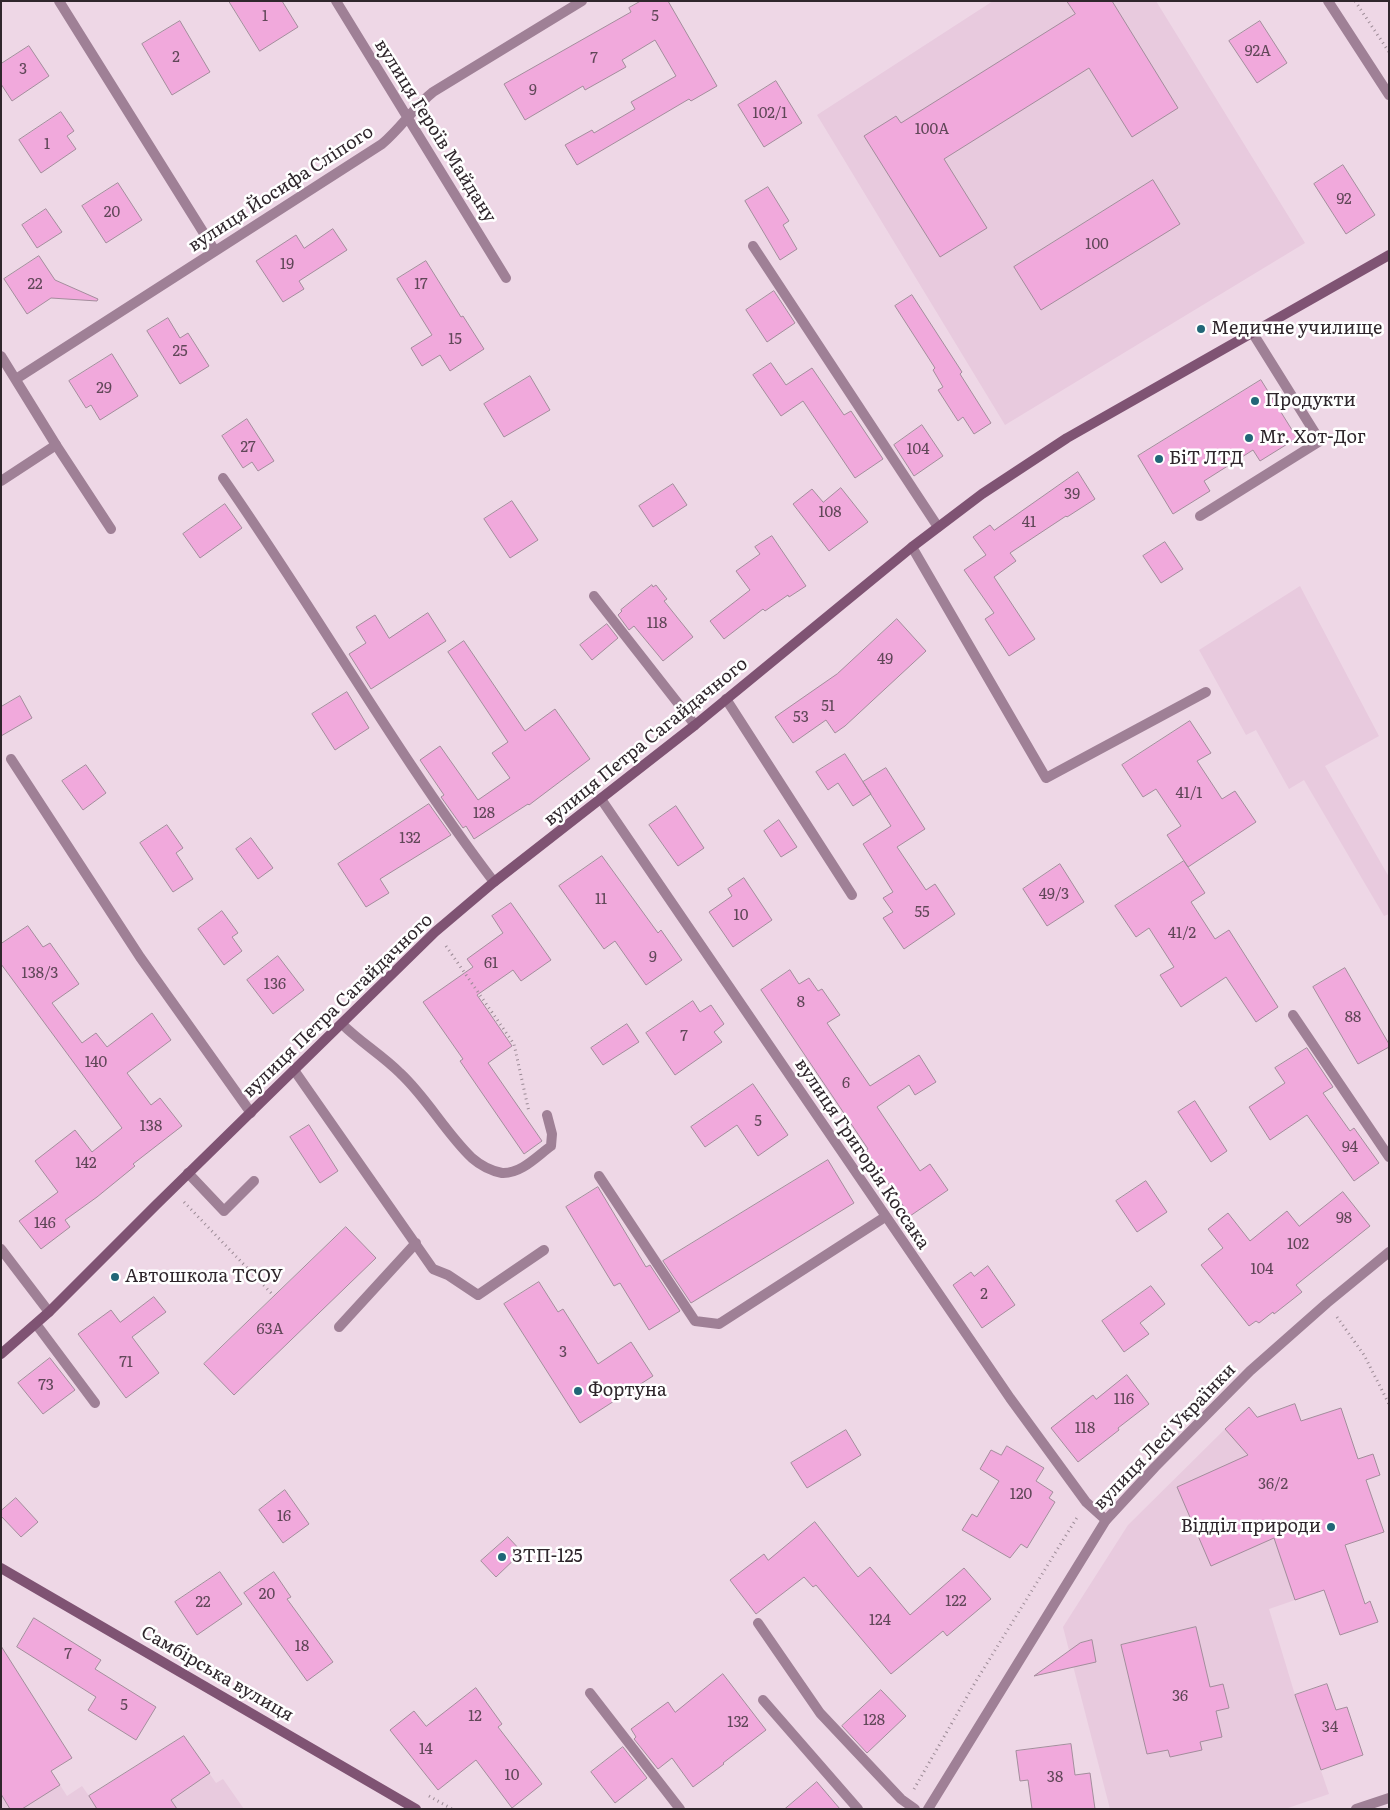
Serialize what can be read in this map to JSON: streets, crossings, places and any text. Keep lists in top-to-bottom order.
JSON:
{
  "streets": {
    "main road": ["вулиця Петра Сагайдачного", "Самбірська вулиця"],
    "street": [
      "вулиця Героїв Майдану",
      "вулиця Йосифа Сліпого",
      "вулиця Григорія Коссака",
      "вулиця Лесі Українки"
    ]
  },
  "crossings": [
    ["вулиця Героїв Майдану", "вулиця Йосифа Сліпого"],
    ["вулиця Петра Сагайдачного", "вулиця Григорія Коссака"],
    ["вулиця Григорія Коссака", "вулиця Лесі Українки"]
  ],
  "places": [
    "Медичне училище",
    "Продукти",
    "Mr. Хот-Дог",
    "БіТ ЛТД",
    "Автошкола ТСОУ",
    "Фортуна",
    "Відділ природи",
    "ЗТП-125"
  ],
  "house_numbers": [
    "1",
    "5",
    "92А",
    "2",
    "7",
    "3",
    "9",
    "102/1",
    "100А",
    "1",
    "92",
    "20",
    "100",
    "19",
    "22",
    "17",
    "15",
    "25",
    "29",
    "27",
    "104",
    "39",
    "108",
    "41",
    "118",
    "49",
    "51",
    "53",
    "41/1",
    "128",
    "132",
    "49/3",
    "11",
    "55",
    "10",
    "41/2",
    "9",
    "61",
    "138/3",
    "136",
    "8",
    "88",
    "7",
    "140",
    "6",
    "5",
    "138",
    "94",
    "142",
    "98",
    "146",
    "102",
    "104",
    "2",
    "63А",
    "3",
    "71",
    "73",
    "116",
    "118",
    "36/2",
    "120",
    "16",
    "20",
    "122",
    "22",
    "124",
    "18",
    "7",
    "36",
    "5",
    "12",
    "128",
    "132",
    "34",
    "14",
    "10",
    "38"
  ]
}
